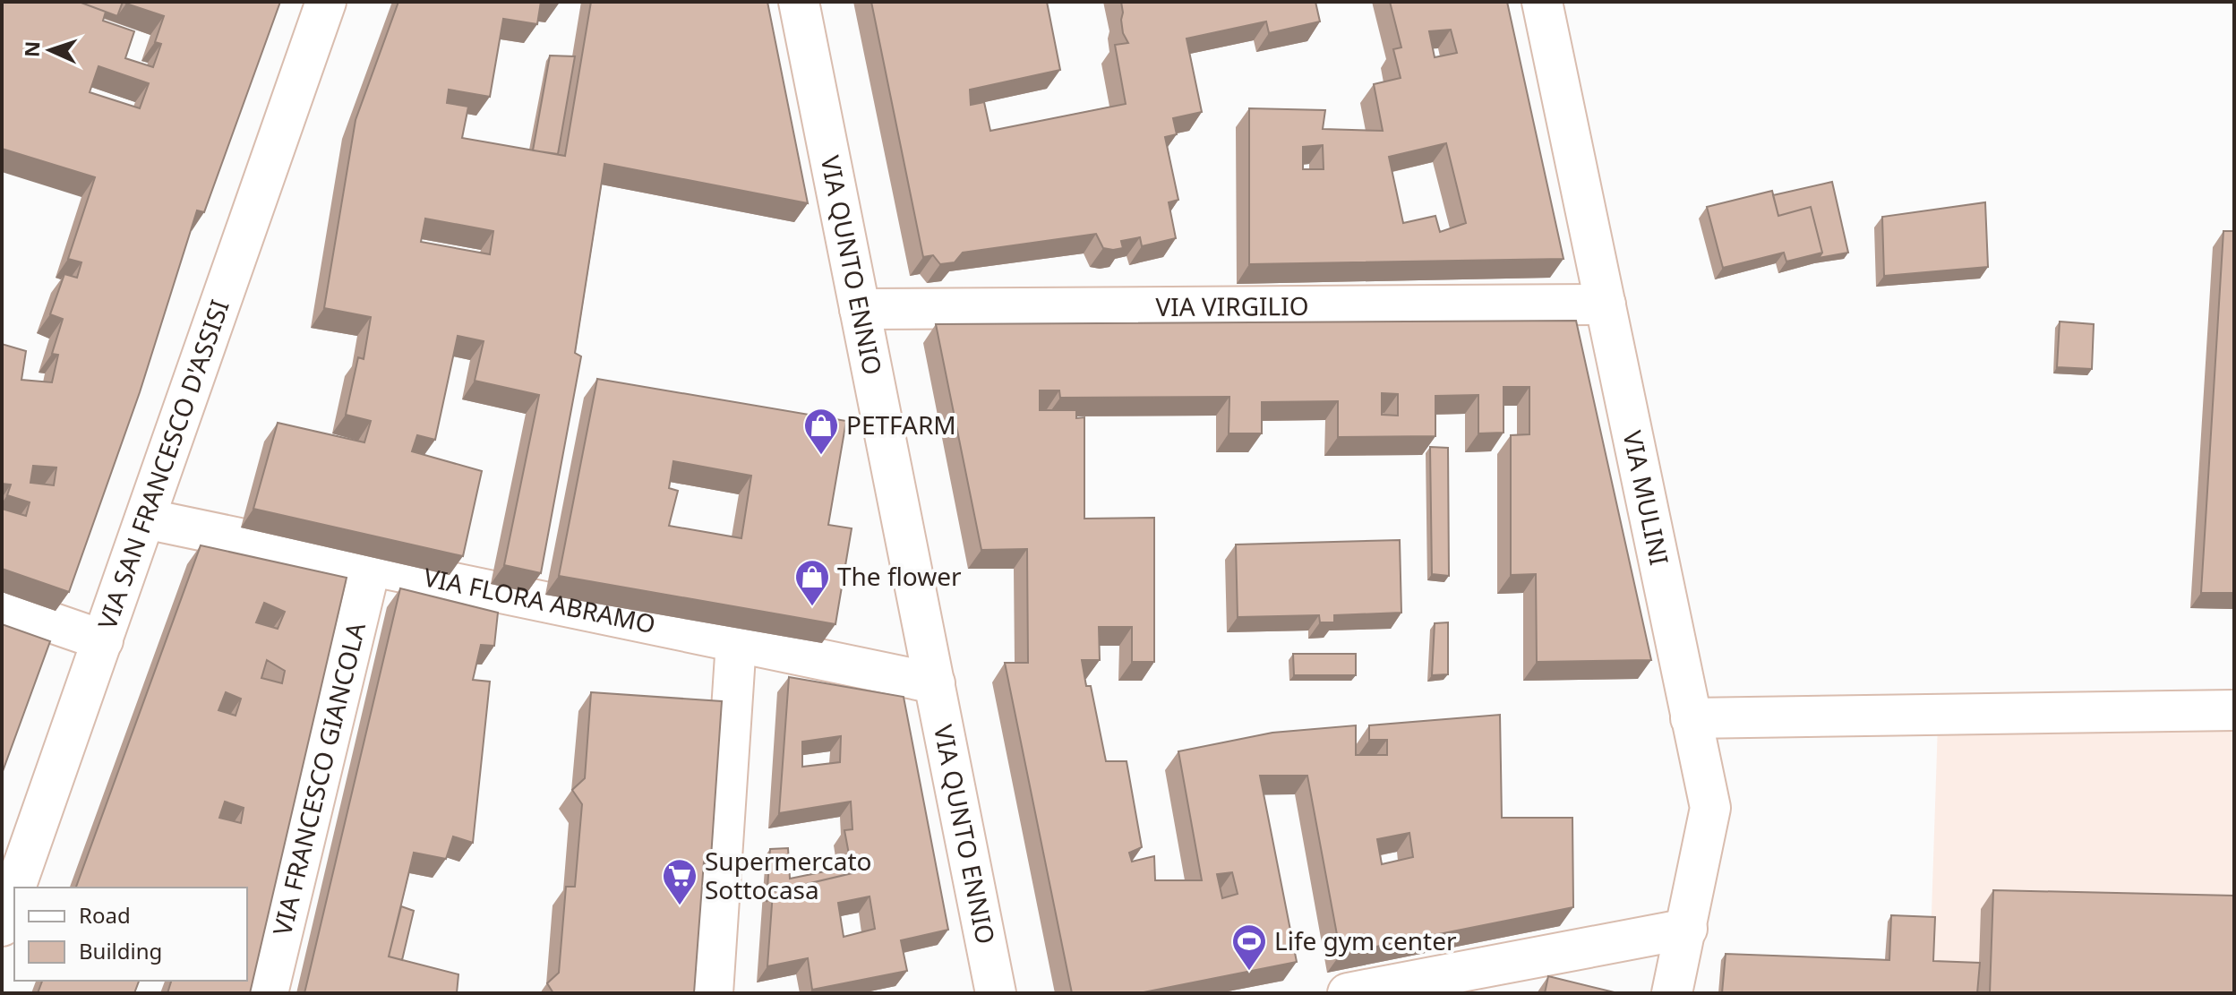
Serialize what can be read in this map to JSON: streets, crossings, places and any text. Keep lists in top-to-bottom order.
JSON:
{
  "streets": {
    "street": [
      "VIA QUNTO ENNIO",
      "VIA VIRGILIO",
      "VIA SAN FRANCESCO D'ASSISI",
      "VIA MULINI",
      "VIA FLORA ABRAMO",
      "VIA FRANCESCO GIANCOLA"
    ]
  },
  "crossings": [
    ["VIA QUNTO ENNIO", "VIA VIRGILIO"],
    ["VIA QUNTO ENNIO", "VIA FLORA ABRAMO"],
    ["VIA VIRGILIO", "VIA MULINI"],
    ["VIA SAN FRANCESCO D'ASSISI", "VIA FLORA ABRAMO"],
    ["VIA FLORA ABRAMO", "VIA FRANCESCO GIANCOLA"]
  ],
  "places": {
    "shop": ["PETFARM", "The flower"],
    "supermarket": ["Supermercato Sottocasa"],
    "sports": ["Life gym center"]
  },
  "legend": ["Road", "Building"],
  "north": "left"
}
